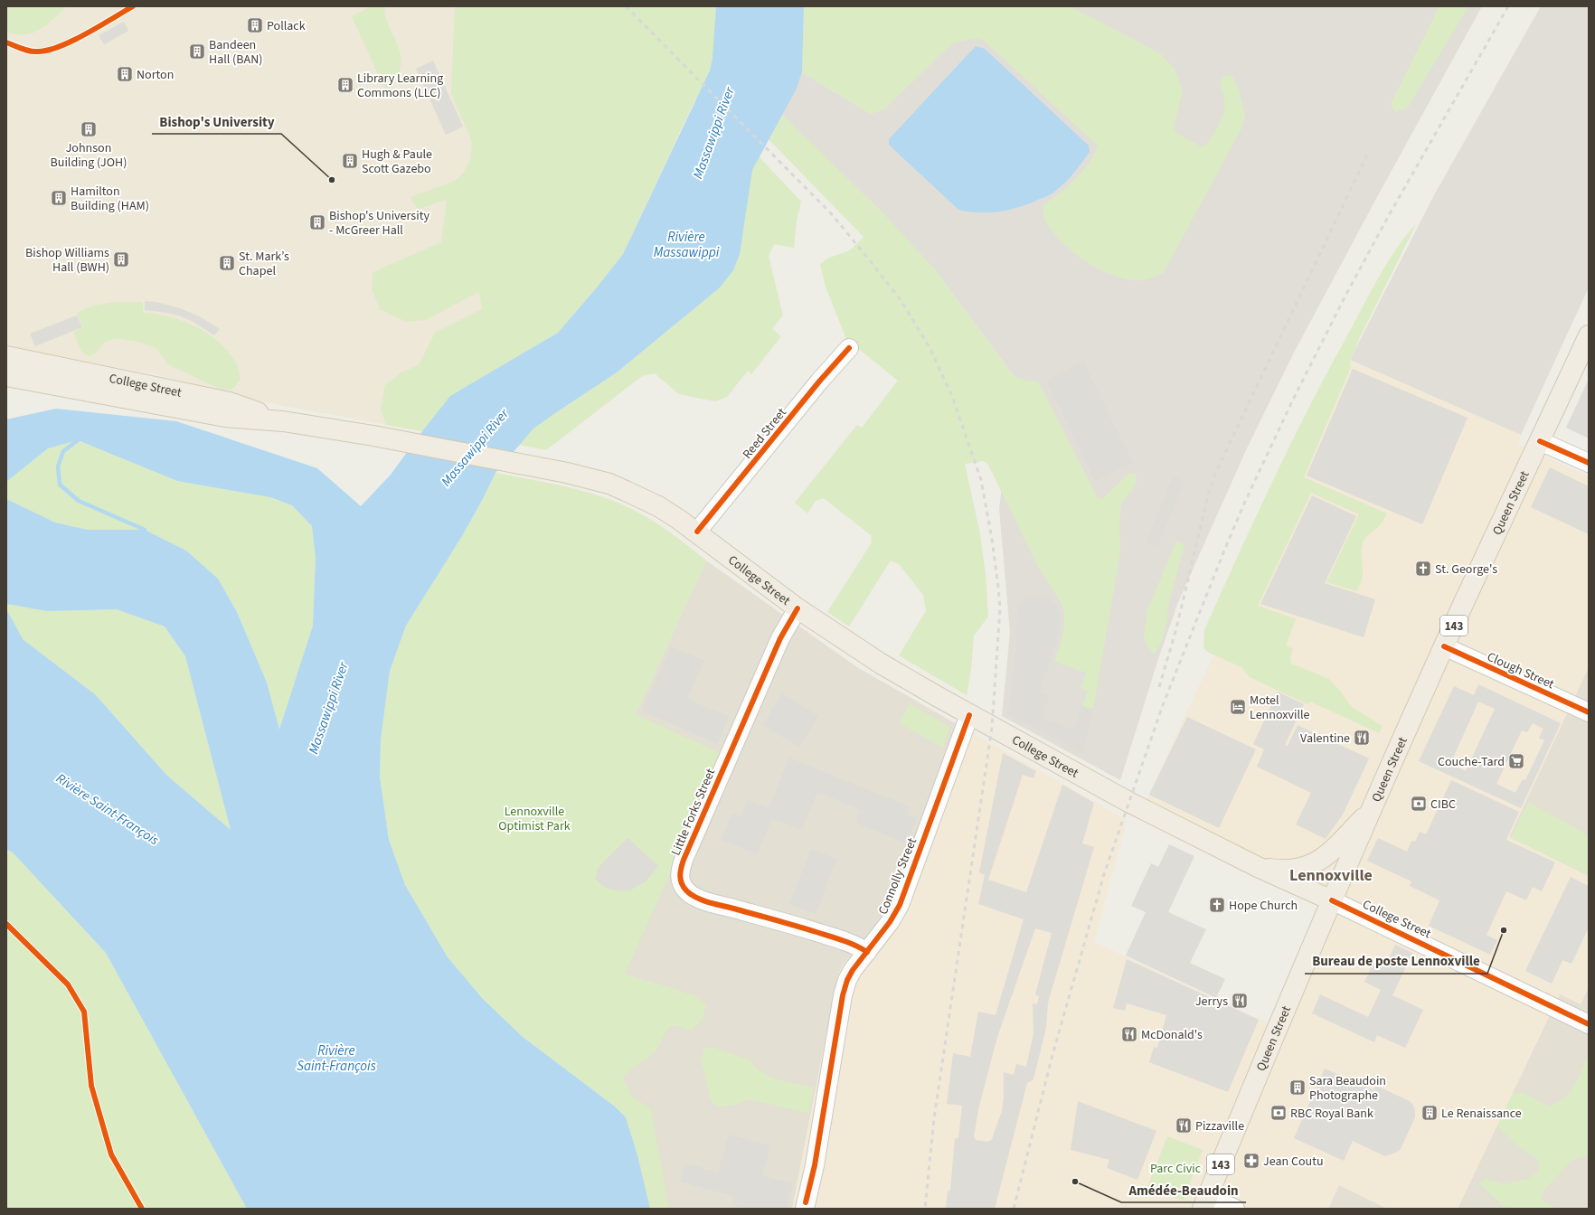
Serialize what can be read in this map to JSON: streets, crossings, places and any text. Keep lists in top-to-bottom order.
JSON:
{
  "streets": {
    "main road": ["College Street", "Queen Street", "143"],
    "street": [
      "Reed Street",
      "Clough Street",
      "Little Forks Street",
      "Connolly Street"
    ]
  },
  "crossings": [
    ["College Street", "Reed Street"],
    ["College Street", "Queen Street"],
    ["College Street", "Little Forks Street"],
    ["College Street", "Connolly Street"],
    ["Queen Street", "Clough Street"],
    ["Little Forks Street", "Connolly Street"]
  ],
  "districts": ["Lennoxville"],
  "water": ["Massawippi River", "Rivière Massawippi", "Rivière Saint-François"],
  "parks": ["Lennoxville Optimist Park", "Parc Civic"],
  "places": {
    "building": [
      "Pollack",
      "Bandeen Hall (BAN)",
      "Norton",
      "Library Learning Commons (LLC)",
      "Johnson Building (JOH)",
      "Hugh & Paule Scott Gazebo",
      "Hamilton Building (HAM)",
      "Bishop's University - McGreer Hall",
      "Bishop Williams Hall (BWH)",
      "St. Mark’s Chapel",
      "Sara Beaudoin Photographe",
      "Le Renaissance"
    ],
    "other": ["Bishop's University", "Bureau de poste Lennoxville", "Amédée-Beaudoin"],
    "church": ["St. George's", "Hope Church"],
    "hotel": ["Motel Lennoxville"],
    "restaurant": [
      "Valentine",
      "Jerrys",
      "McDonald's",
      "Pizzaville"
    ],
    "supermarket": ["Couche-Tard"],
    "bank": ["CIBC", "RBC Royal Bank"],
    "pharmacy": ["Jean Coutu"]
  }
}
